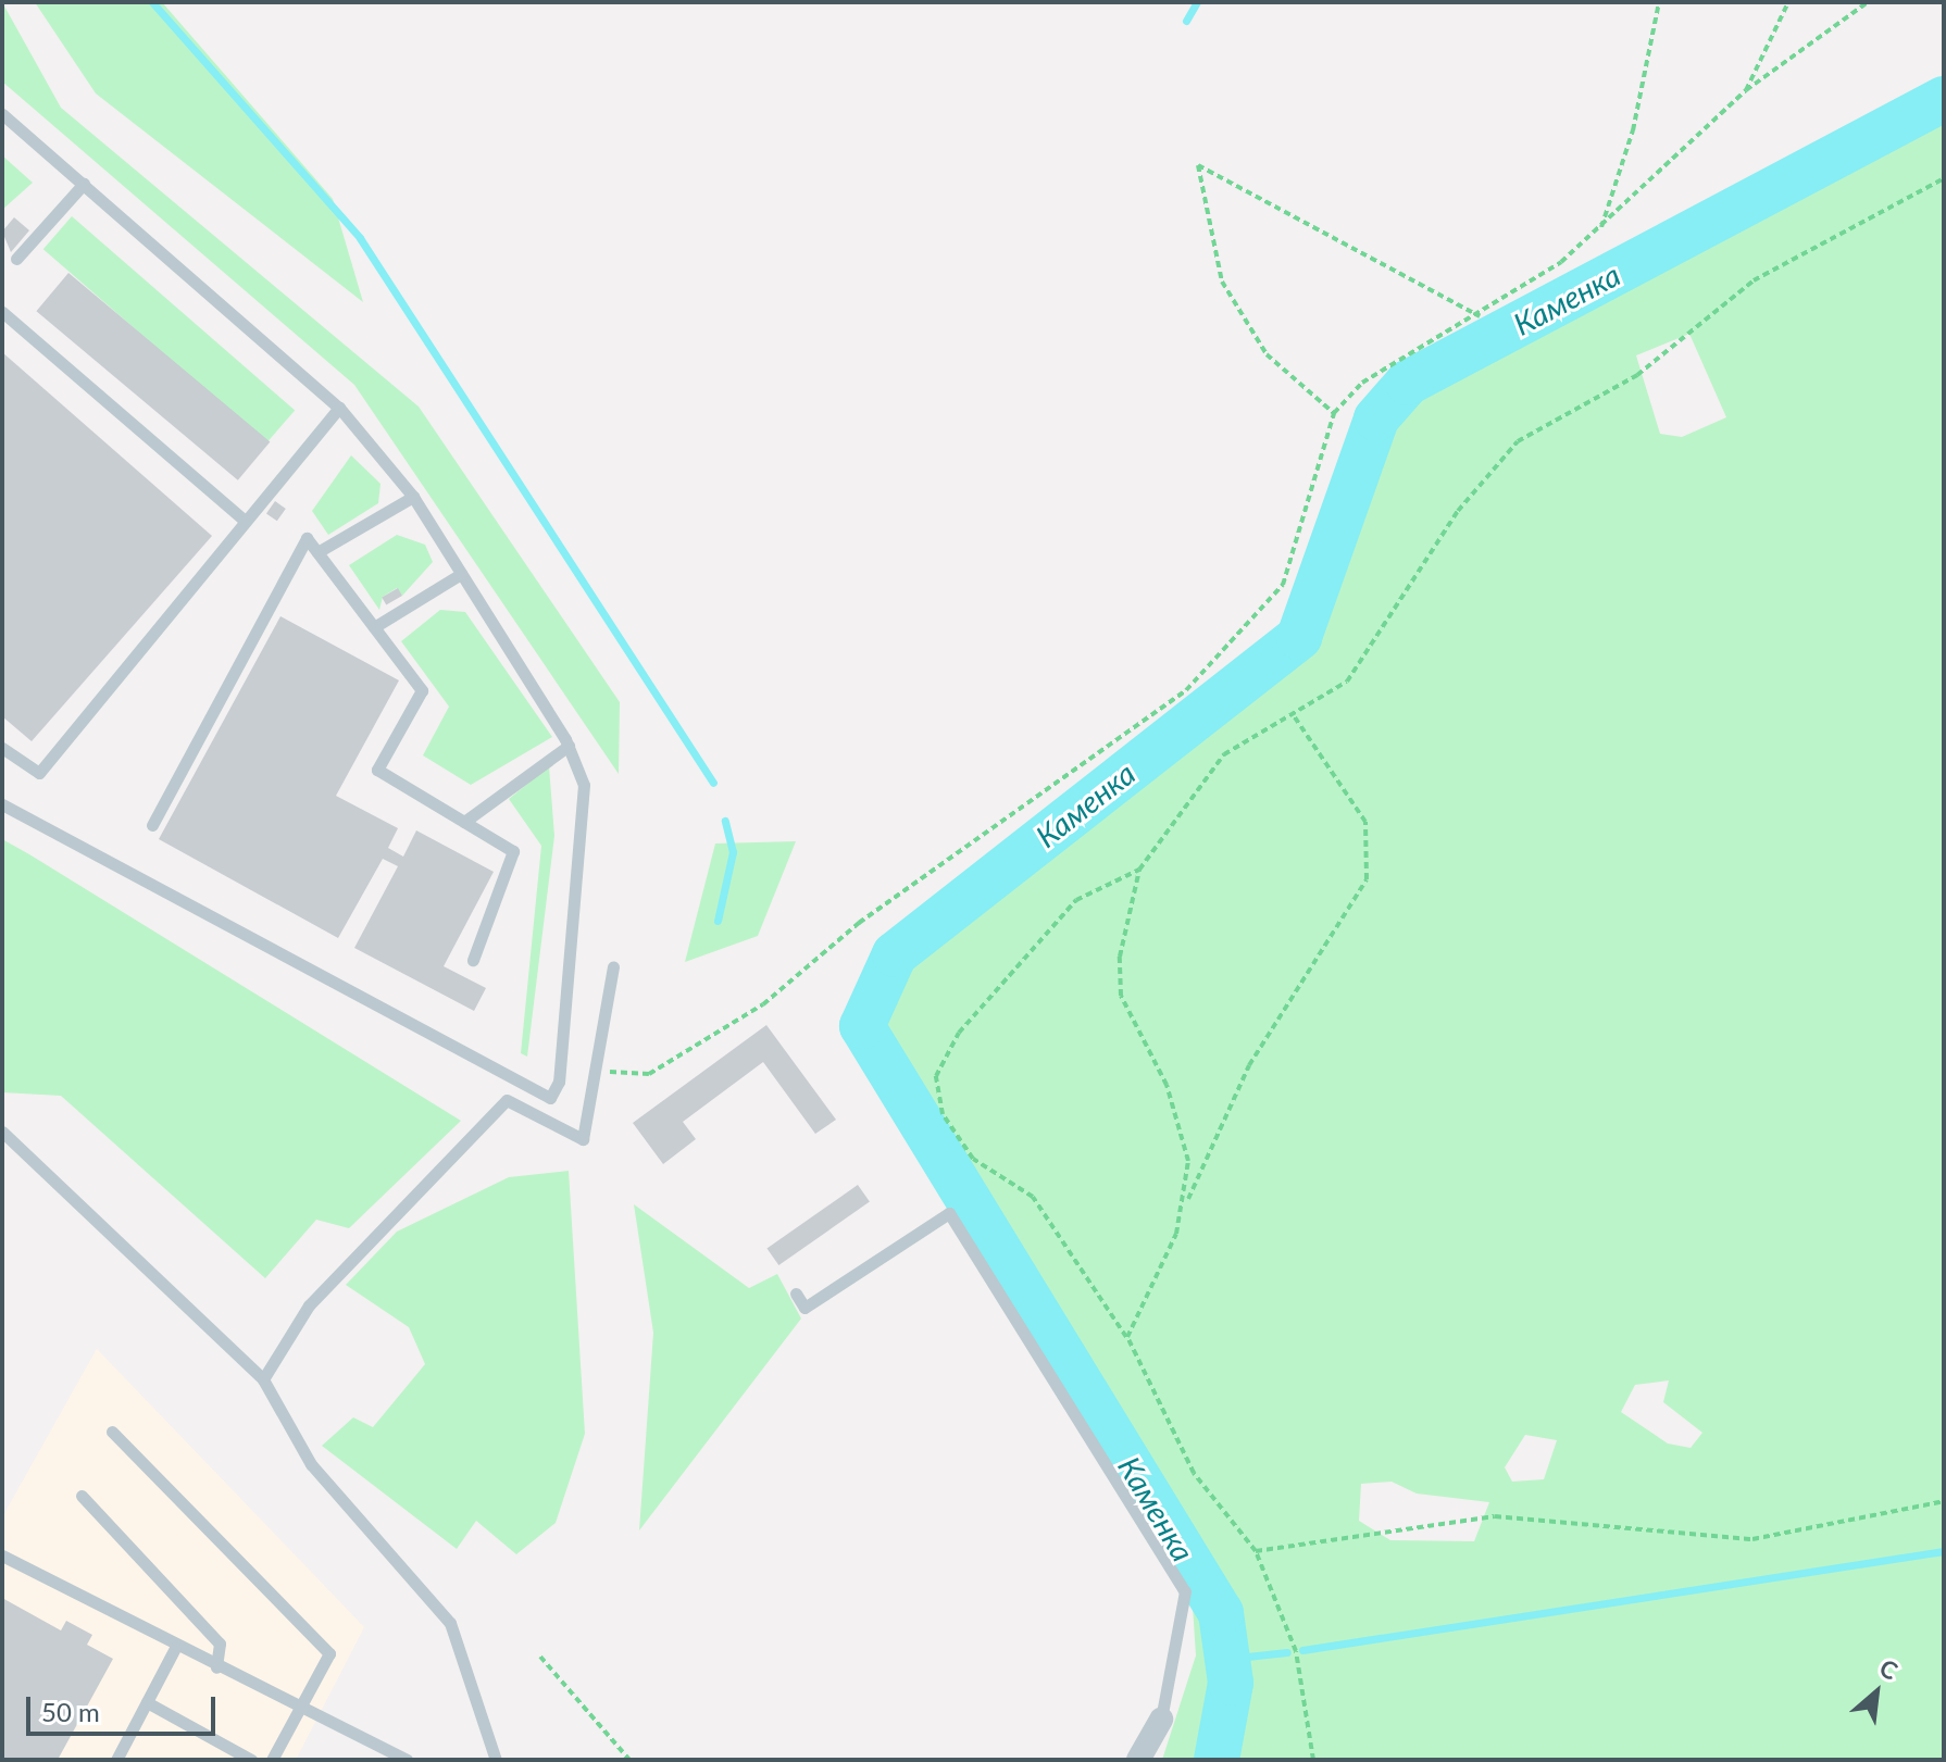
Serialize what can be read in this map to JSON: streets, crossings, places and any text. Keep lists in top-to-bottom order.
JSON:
{
  "water": ["Каменка"],
  "scale_bar": "50 m",
  "north": "top right"
}
